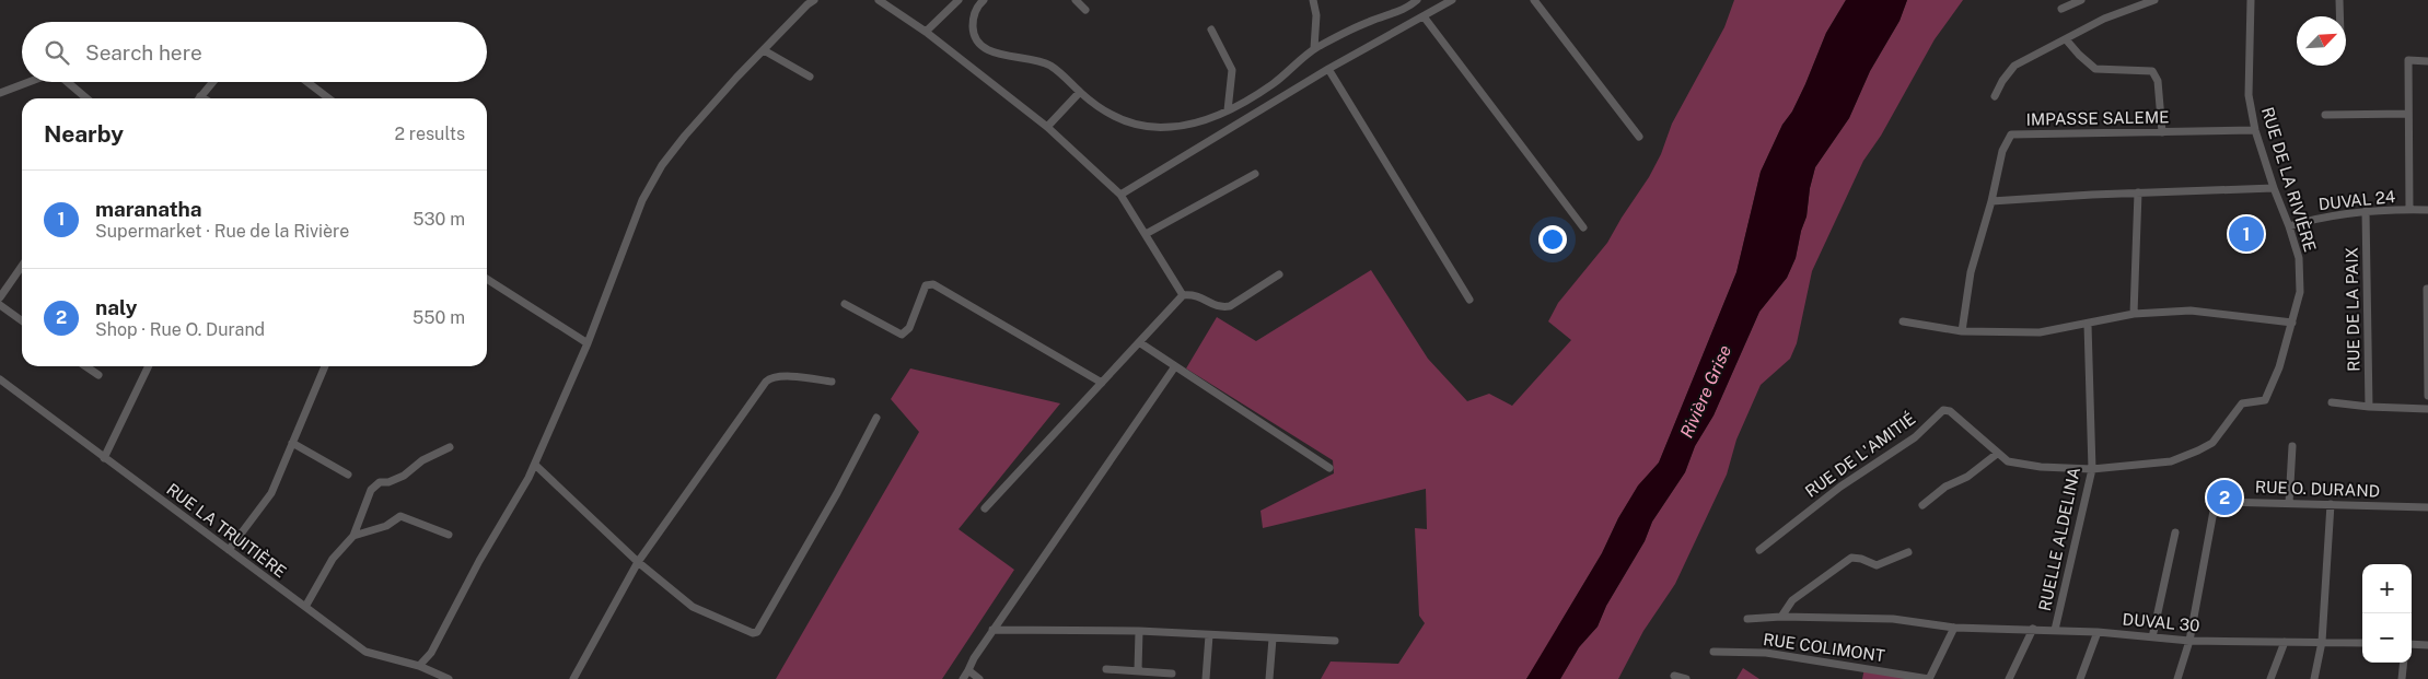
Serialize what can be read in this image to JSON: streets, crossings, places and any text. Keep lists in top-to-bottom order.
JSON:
{
  "streets": {
    "street": [
      "IMPASSE SALEME",
      "RUE DE LA RIVIÈRE",
      "DUVAL 24",
      "RUE DE LA PAIX",
      "RUE DE L'AMITIÉ",
      "RUE O. DURAND",
      "RUE LA TRUITIÈRE",
      "RUELLE ALDELINA",
      "DUVAL 30",
      "RUE COLIMONT"
    ]
  },
  "crossings": [
    ["IMPASSE SALEME", "RUE DE LA RIVIÈRE"],
    ["RUE DE LA RIVIÈRE", "DUVAL 24"],
    ["RUE DE LA RIVIÈRE", "RUE DE L'AMITIÉ"],
    ["DUVAL 24", "RUE DE LA PAIX"],
    ["RUE DE L'AMITIÉ", "RUELLE ALDELINA"],
    ["RUE O. DURAND", "DUVAL 30"],
    ["RUELLE ALDELINA", "DUVAL 30"]
  ],
  "water": ["Rivière Grise"],
  "north": "top right",
  "page": {
    "search": "Search here",
    "heading": ["Nearby", "2 results"],
    "list": [
      {
        "mark": "1",
        "name": "maranatha",
        "note": "Supermarket · Rue de la Rivière",
        "value": "530 m"
      },
      {
        "mark": "2",
        "name": "naly",
        "note": "Shop · Rue O. Durand",
        "value": "550 m"
      }
    ],
    "pins": ["1", "2"],
    "map_buttons": ["+", "−"]
  }
}
